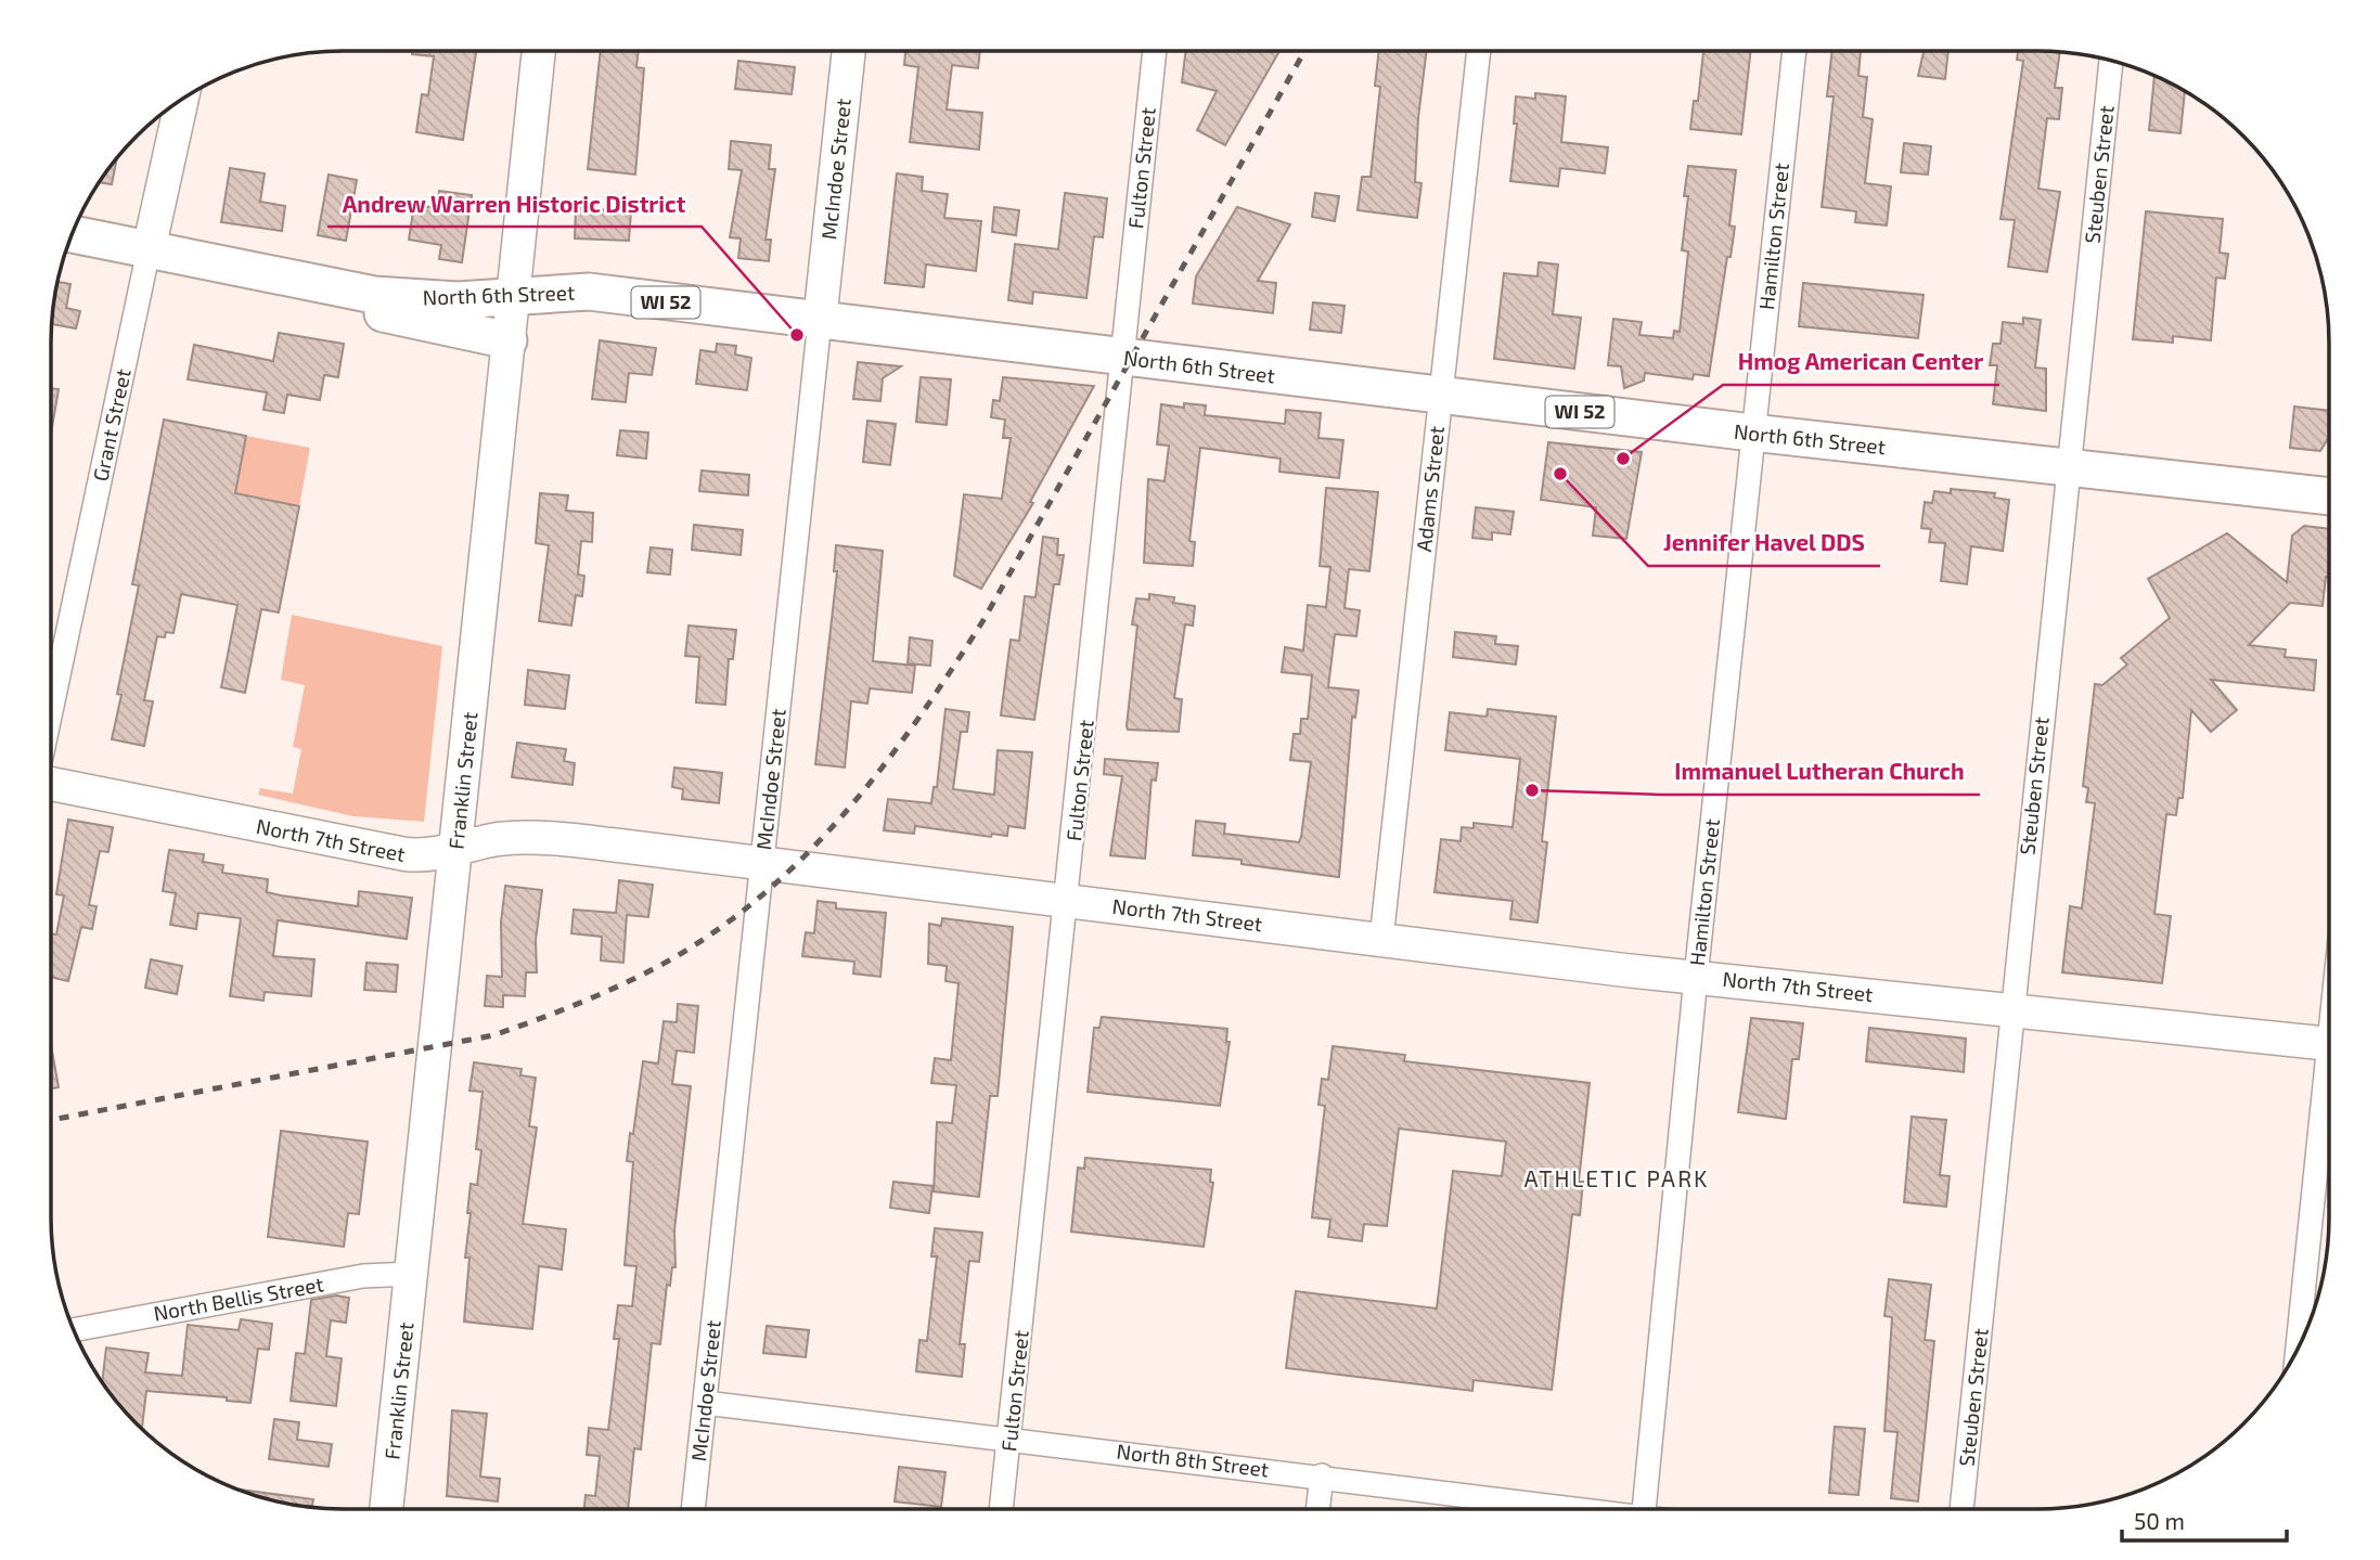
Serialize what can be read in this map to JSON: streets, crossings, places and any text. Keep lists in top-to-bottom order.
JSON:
{
  "streets": {
    "main road": ["North 6th Street", "WI 52"],
    "street": [
      "Fulton Street",
      "McIndoe Street",
      "Steuben Street",
      "Hamilton Street",
      "Grant Street",
      "Adams Street",
      "Franklin Street",
      "North 7th Street",
      "North Bellis Street",
      "North 8th Street"
    ]
  },
  "crossings": [
    ["Fulton Street", "North 6th Street"],
    ["Fulton Street", "North 7th Street"],
    ["Fulton Street", "North 8th Street"],
    ["McIndoe Street", "North 6th Street"],
    ["McIndoe Street", "North 7th Street"],
    ["McIndoe Street", "North 8th Street"],
    ["Steuben Street", "North 6th Street"],
    ["Steuben Street", "North 7th Street"],
    ["Hamilton Street", "North 6th Street"],
    ["Hamilton Street", "North 7th Street"],
    ["North 6th Street", "Grant Street"],
    ["North 6th Street", "Adams Street"],
    ["North 6th Street", "Franklin Street"],
    ["Adams Street", "North 7th Street"],
    ["Franklin Street", "North 7th Street"],
    ["Franklin Street", "North Bellis Street"]
  ],
  "districts": ["ATHLETIC PARK"],
  "places": [
    "Andrew Warren Historic District",
    "Hmog American Center",
    "Jennifer Havel DDS",
    "Immanuel Lutheran Church"
  ],
  "scale_bar": "50 m"
}
